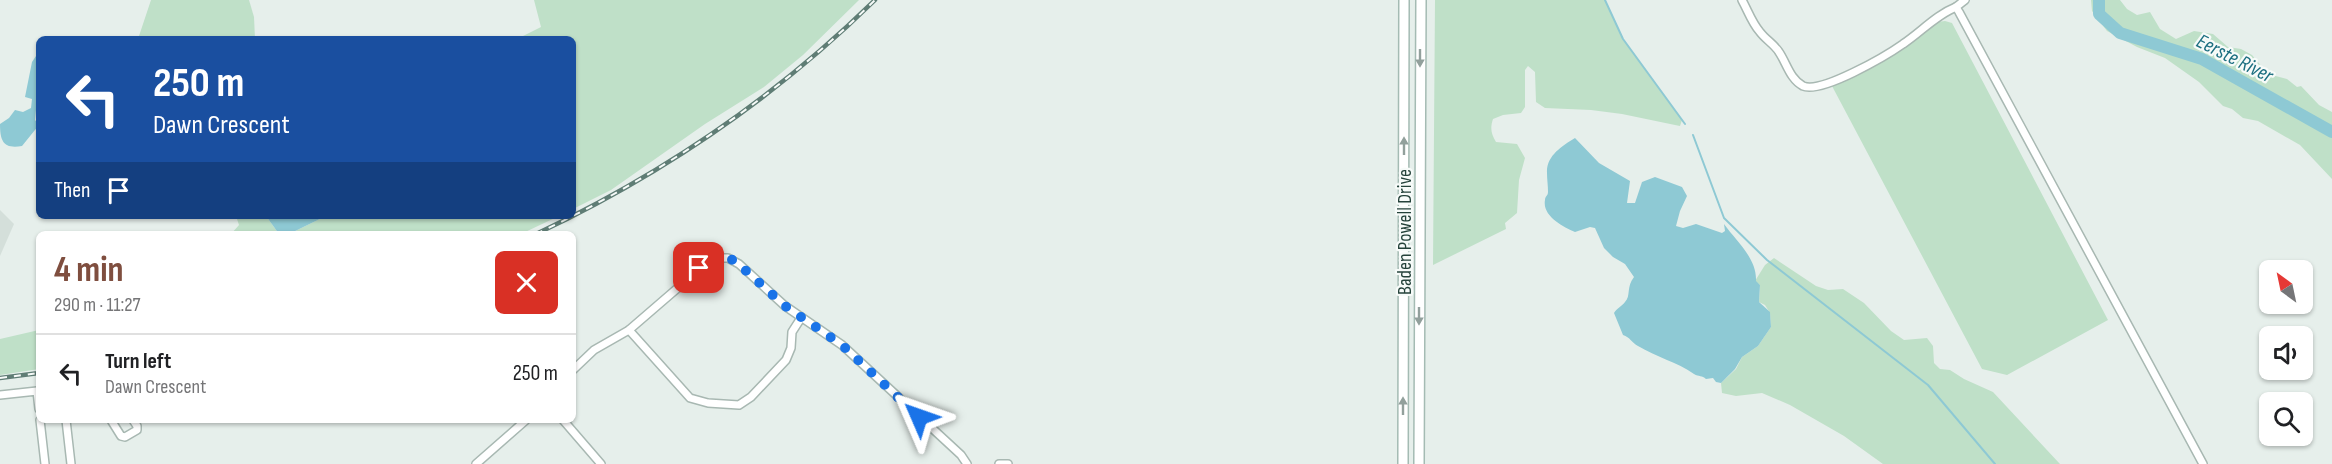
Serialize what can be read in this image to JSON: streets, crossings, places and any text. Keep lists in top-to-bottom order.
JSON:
{
  "streets": {
    "main road": ["Baden Powell Drive"]
  },
  "water": ["Eerste River"],
  "north": "top left",
  "page": {
    "turn": ["250 m", "Dawn Crescent"],
    "then": "Then",
    "heading": ["4 min", "290 m · 11:27"],
    "list": [
      {
        "name": "Turn left",
        "note": "Dawn Crescent",
        "value": "250 m"
      }
    ]
  }
}
